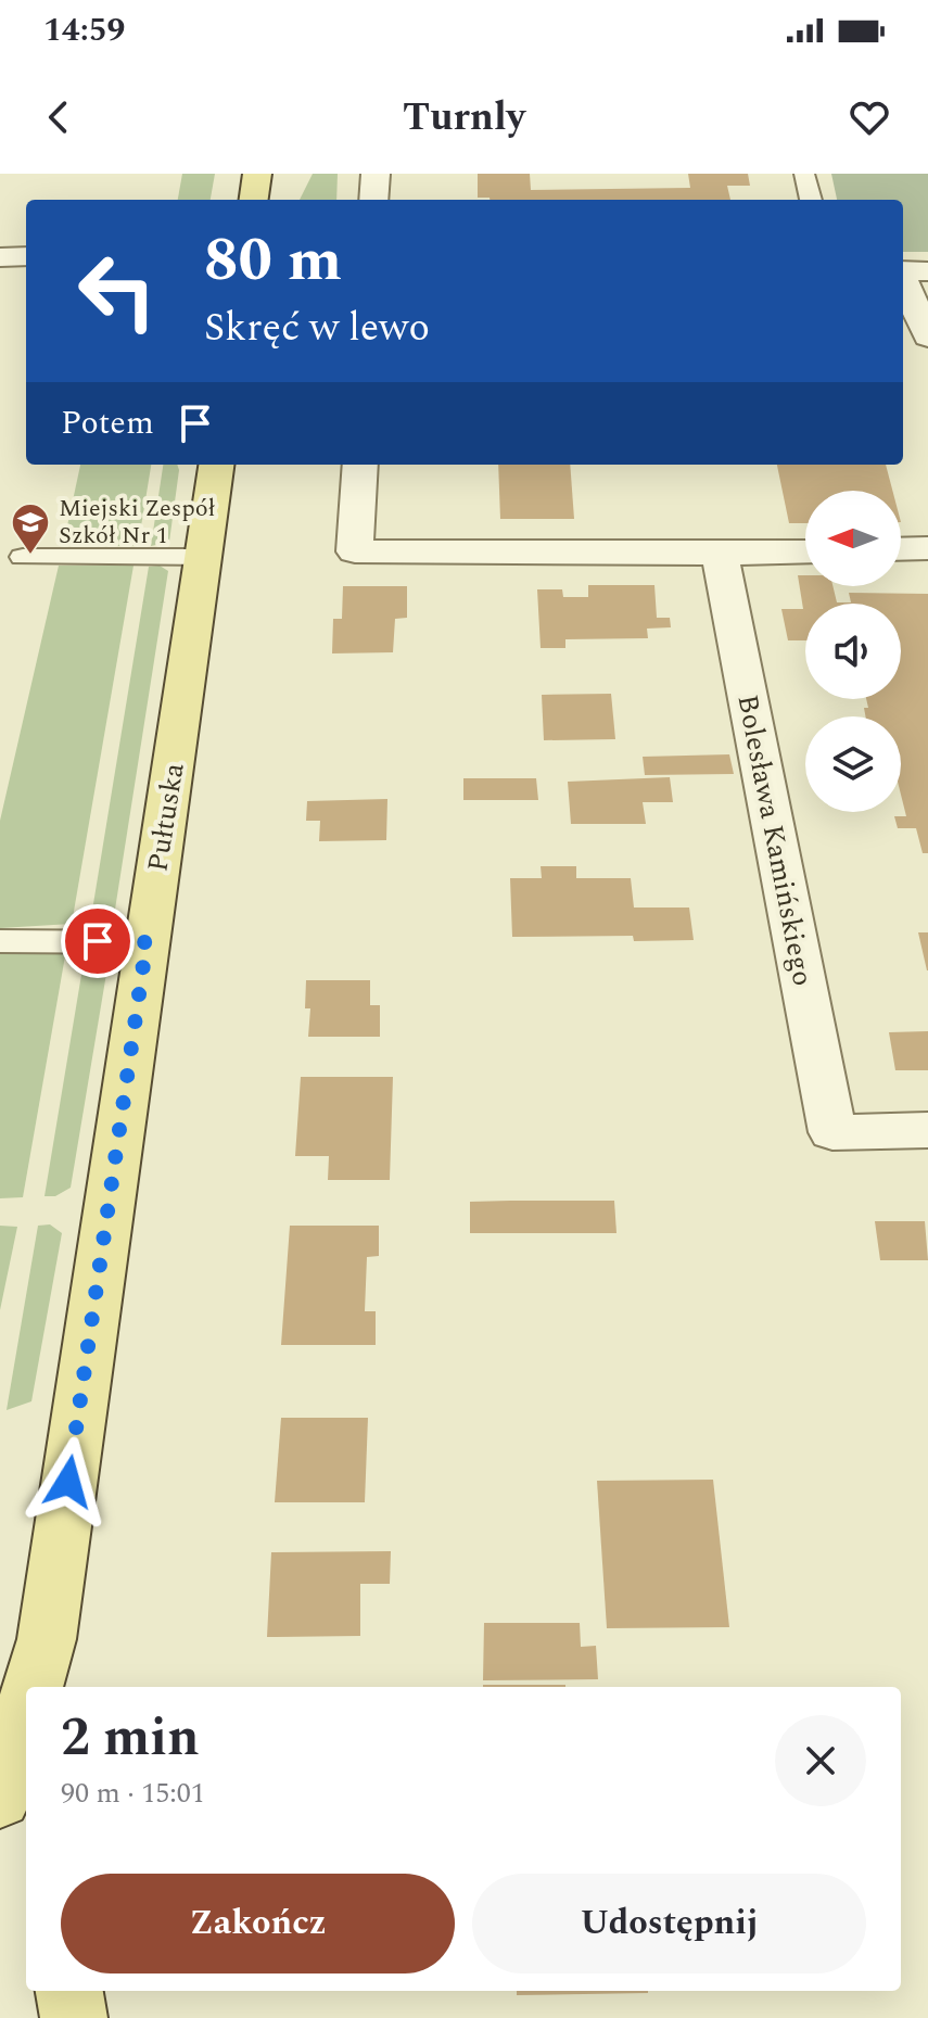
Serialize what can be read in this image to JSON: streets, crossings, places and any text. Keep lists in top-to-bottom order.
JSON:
{
  "streets": {
    "main road": ["Pułtuska"],
    "street": ["Bolesława Kamińskiego"]
  },
  "places": {
    "school or university": ["Miejski Zespół Szkół Nr 1"]
  },
  "north": "left",
  "page": {
    "status": "14:59",
    "header": "Turnly",
    "turn": ["80 m", "Skręć w lewo"],
    "then": "Potem",
    "heading": ["2 min", "90 m · 15:01"],
    "buttons": ["Zakończ", "Udostępnij"]
  }
}
